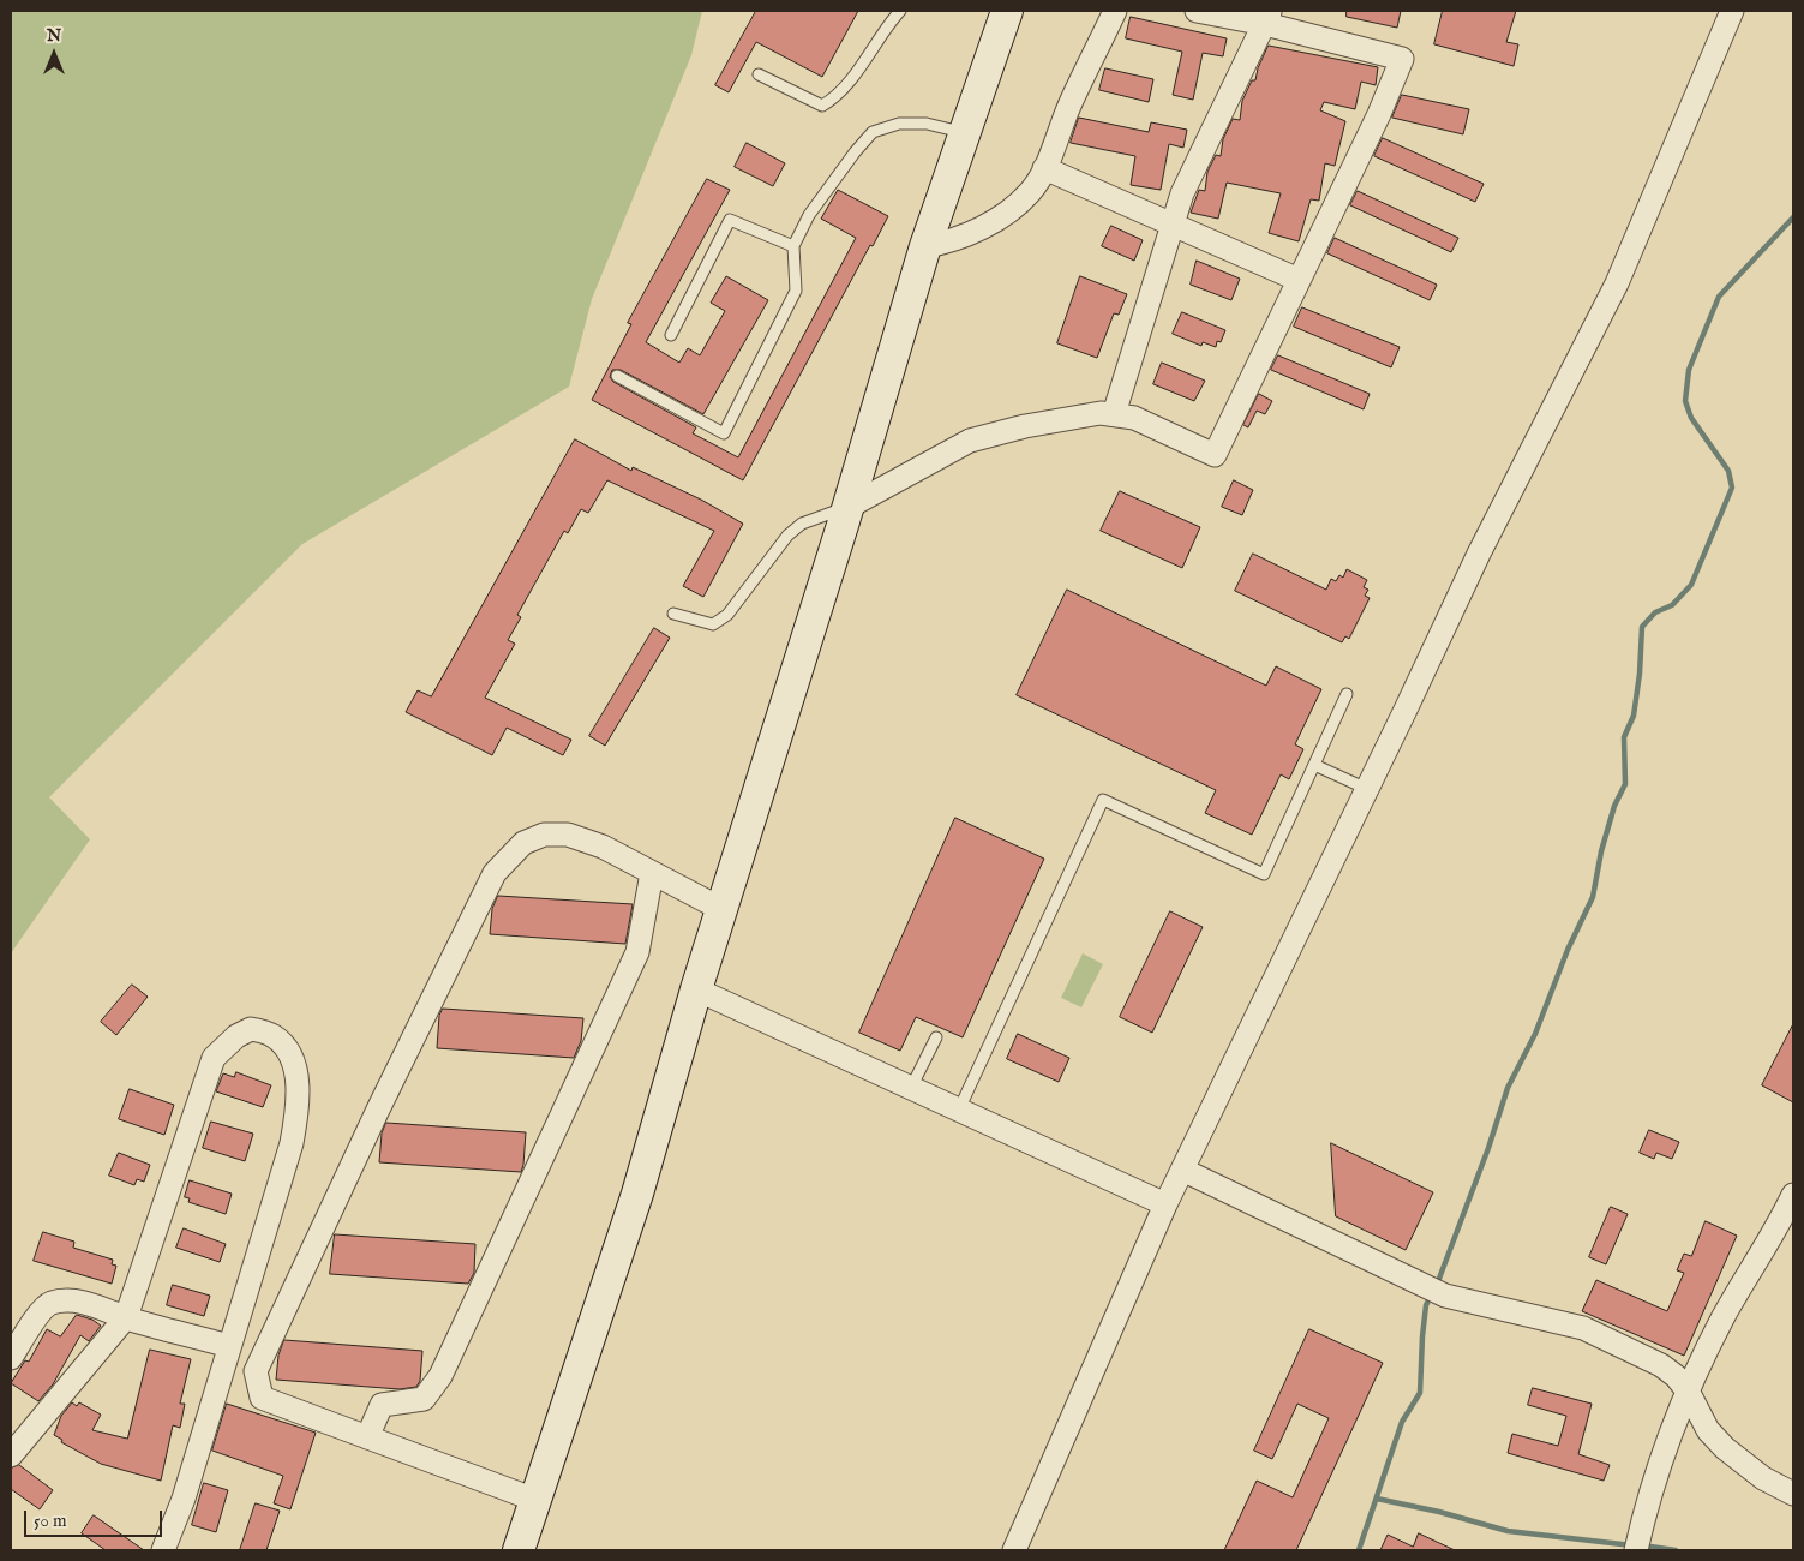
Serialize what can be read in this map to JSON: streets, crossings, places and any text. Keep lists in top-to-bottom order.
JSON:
{
  "scale_bar": "50 m",
  "north": "top"
}
